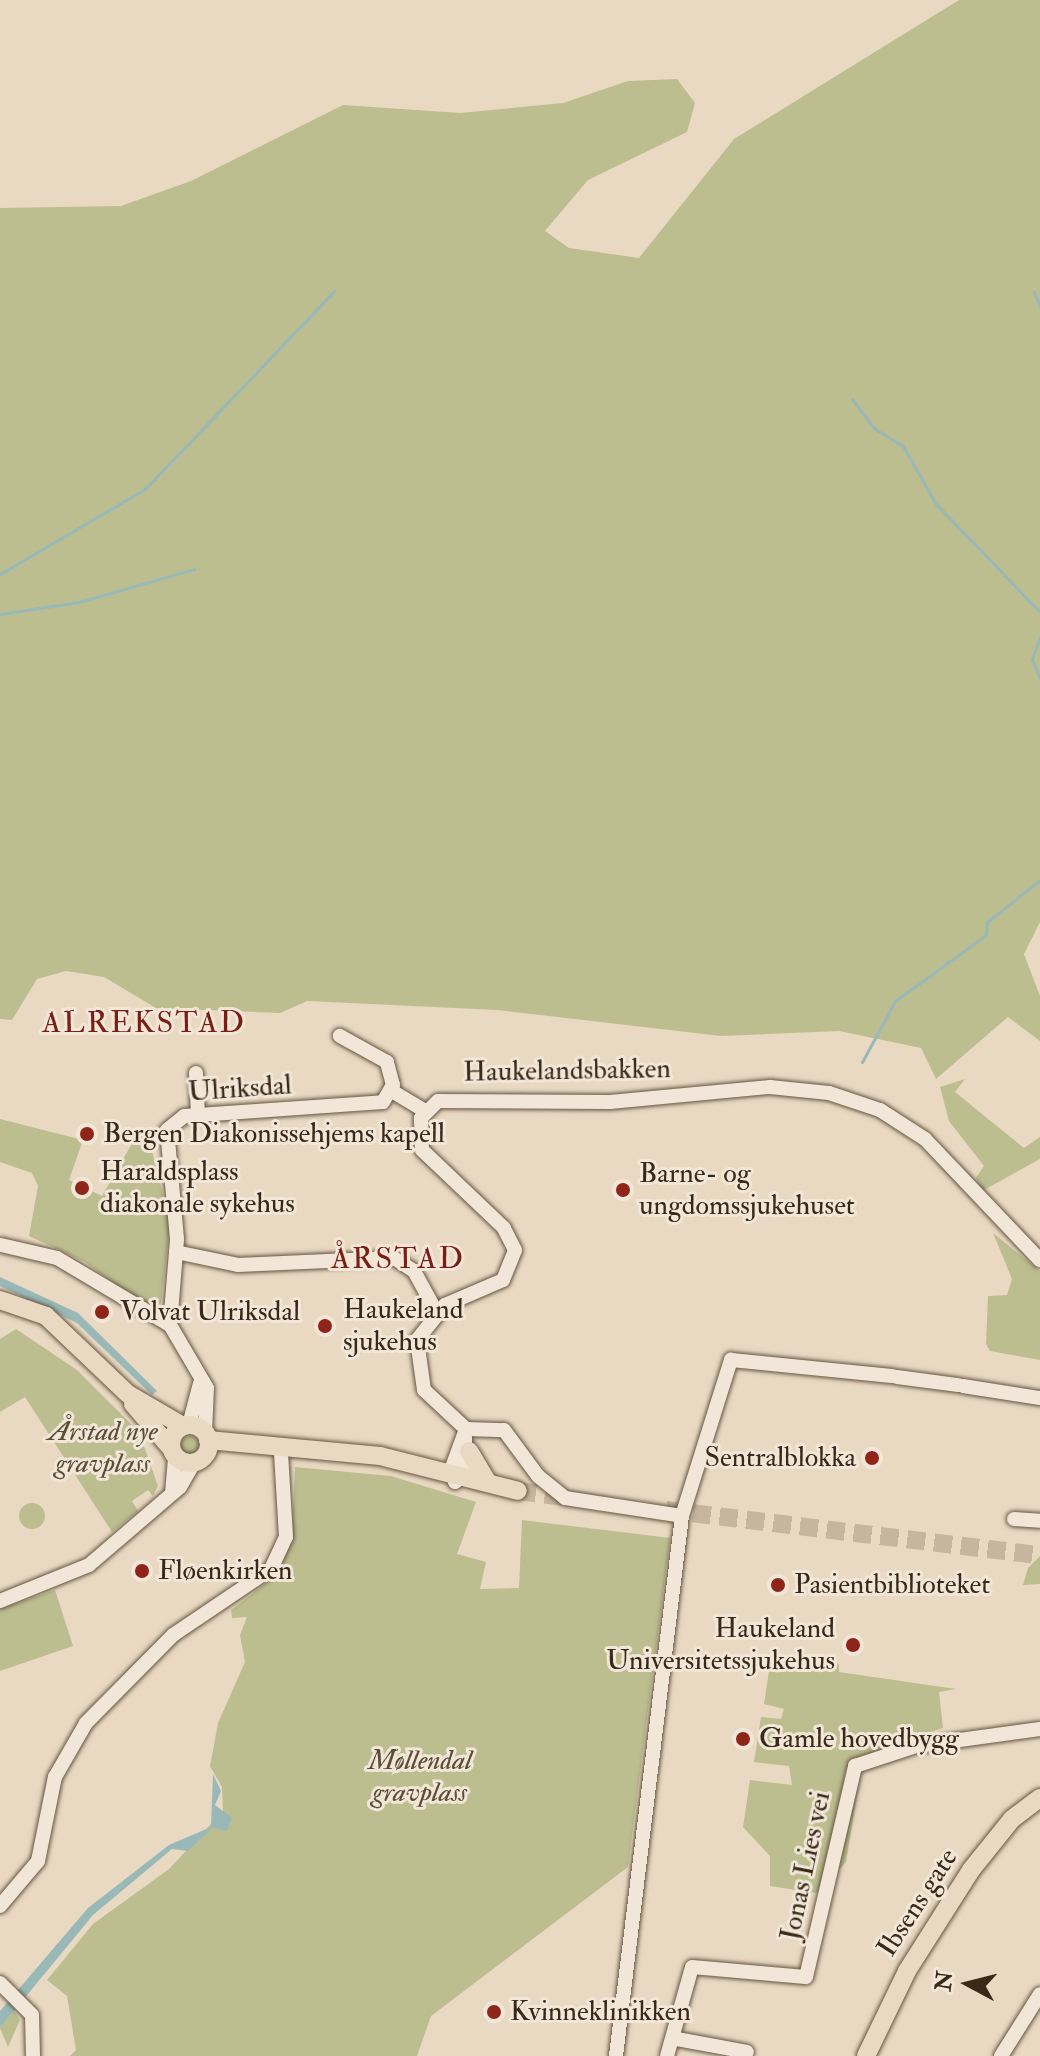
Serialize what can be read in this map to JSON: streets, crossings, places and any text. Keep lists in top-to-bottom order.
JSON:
{
  "streets": {
    "main road": ["Ibsens gate"],
    "street": ["Haukelandsbakken", "Ulriksdal", "Jonas Lies vei"]
  },
  "districts": ["ALREKSTAD", "ÅRSTAD"],
  "parks": ["Årstad nye gravplass", "Møllendal gravplass"],
  "places": [
    "Bergen Diakonissehjems kapell",
    "Haraldsplass diakonale sykehus",
    "Barne- og ungdomssjukehuset",
    "Volvat Ulriksdal",
    "Haukeland sjukehus",
    "Sentralblokka",
    "Fløenkirken",
    "Pasientbiblioteket",
    "Haukeland Universitetssjukehus",
    "Gamle hovedbygg",
    "Kvinneklinikken"
  ],
  "north": "left"
}
